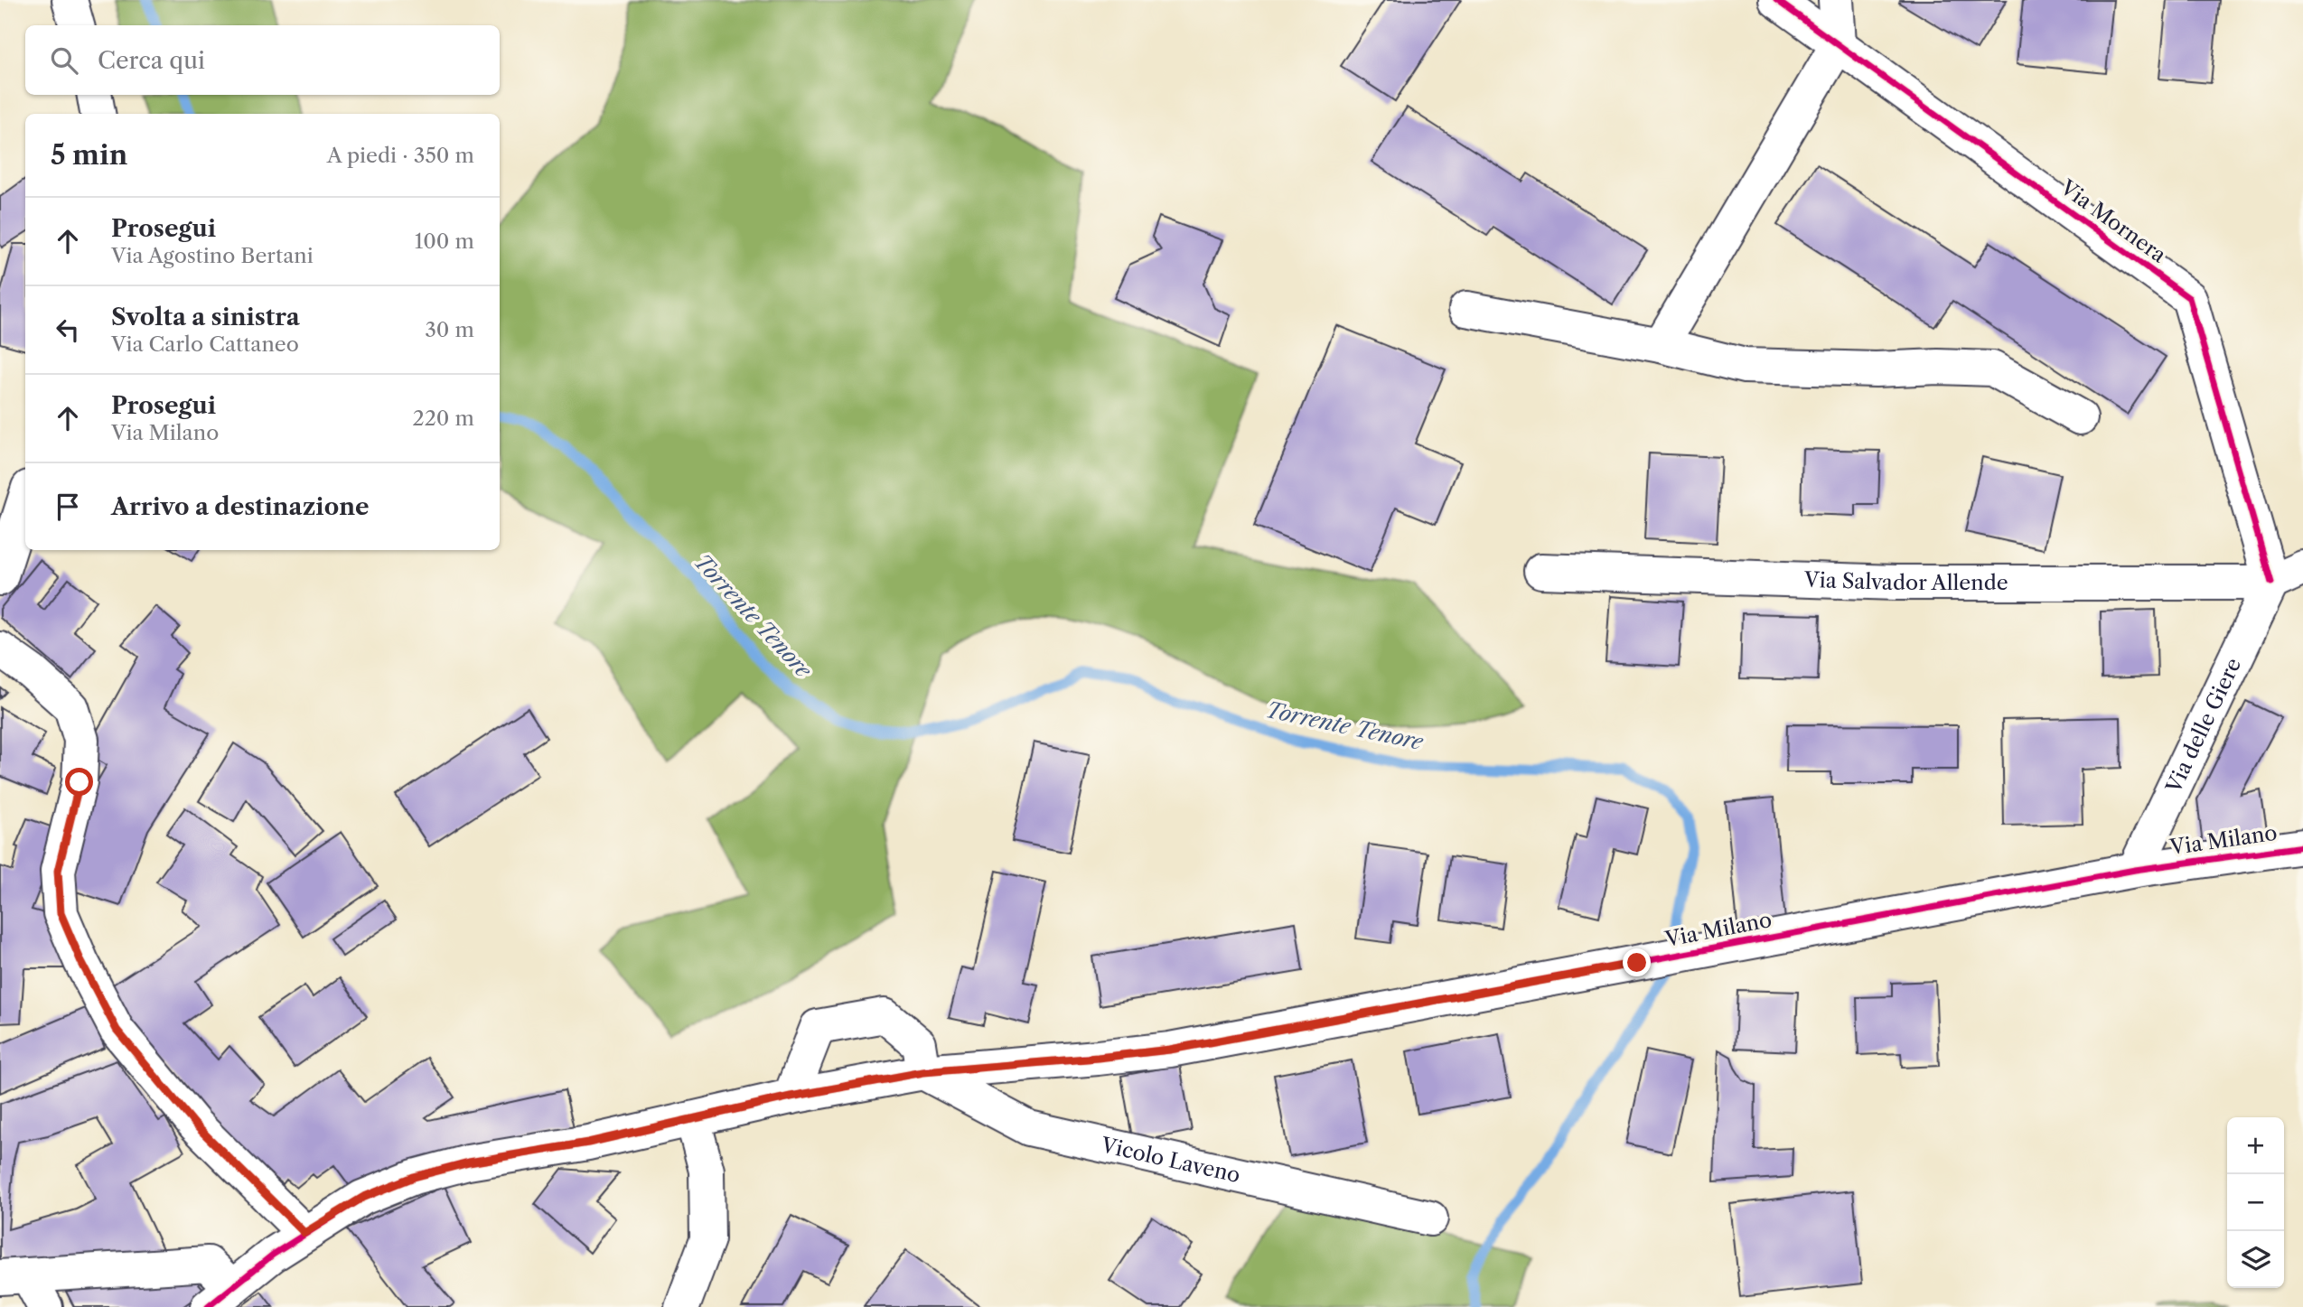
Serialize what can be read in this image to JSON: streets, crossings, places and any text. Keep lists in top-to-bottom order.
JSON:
{
  "streets": {
    "street": [
      "Via Mornera",
      "Via Salvador Allende",
      "Via delle Giere",
      "Via Milano",
      "Vicolo Laveno"
    ]
  },
  "crossings": [
    ["Via Mornera", "Via Salvador Allende"],
    ["Via Mornera", "Via delle Giere"],
    ["Via Salvador Allende", "Via delle Giere"],
    ["Via delle Giere", "Via Milano"],
    ["Via Milano", "Vicolo Laveno"]
  ],
  "water": ["Torrente Tenore"],
  "page": {
    "search": "Cerca qui",
    "heading": ["5 min", "A piedi · 350 m"],
    "list": [
      ["Prosegui", "Via Agostino Bertani", "100 m"],
      ["Svolta a sinistra", "Via Carlo Cattaneo", "30 m"],
      ["Prosegui", "Via Milano", "220 m"],
      "Arrivo a destinazione"
    ],
    "map_buttons": ["+", "−"]
  }
}
